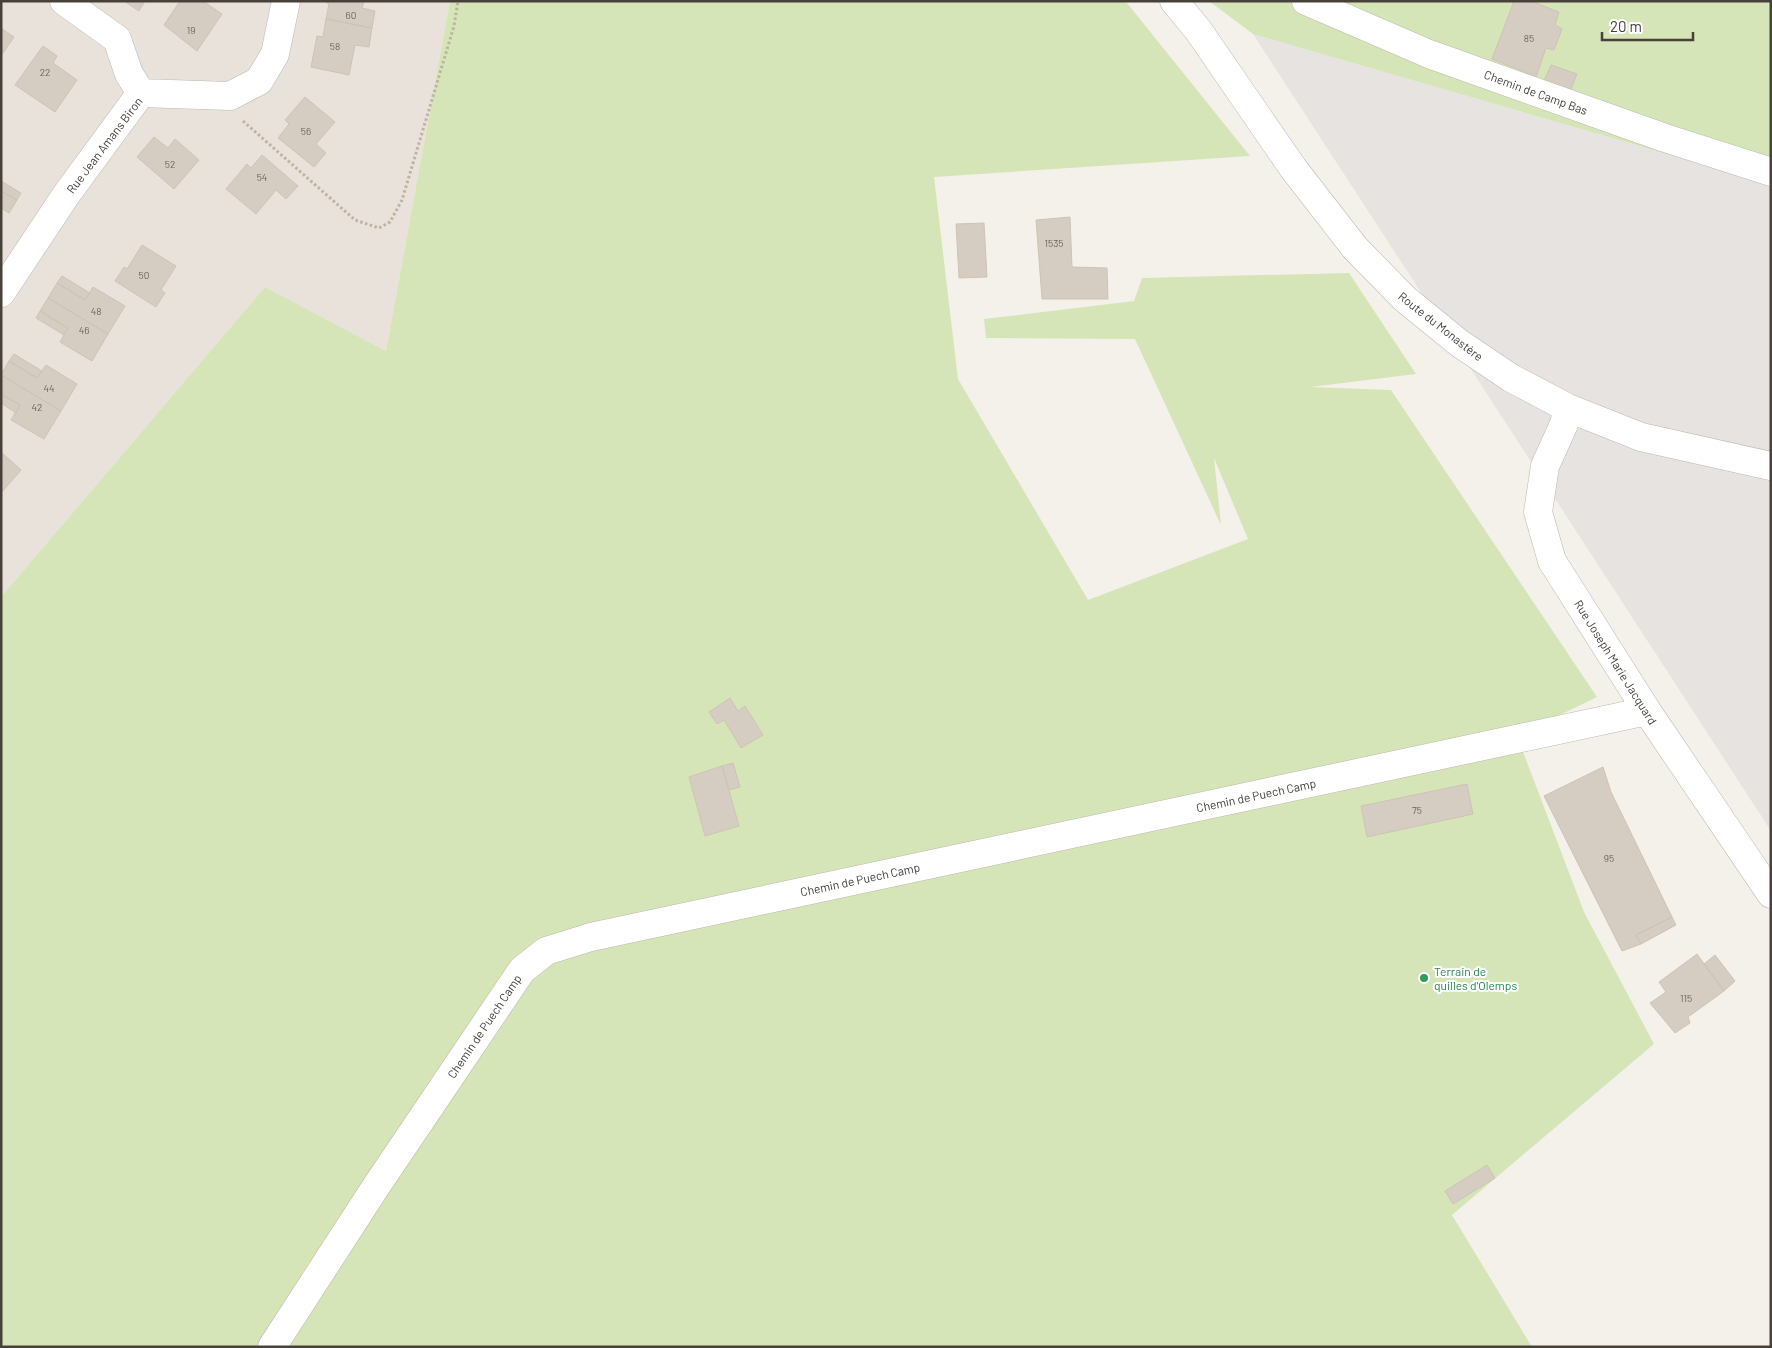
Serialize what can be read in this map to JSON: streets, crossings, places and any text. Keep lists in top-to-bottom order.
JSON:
{
  "streets": {
    "street": [
      "Chemin de Camp Bas",
      "Rue Jean Amans Biron",
      "Route du Monastère",
      "Rue Joseph Marie Jacquard",
      "Chemin de Puech Camp"
    ]
  },
  "crossings": [
    ["Route du Monastère", "Rue Joseph Marie Jacquard"],
    ["Rue Joseph Marie Jacquard", "Chemin de Puech Camp"]
  ],
  "places": ["Terrain de quilles d'Olemps"],
  "house_numbers": [
    "60",
    "19",
    "85",
    "58",
    "22",
    "56",
    "52",
    "54",
    "1535",
    "50",
    "48",
    "46",
    "44",
    "42",
    "75",
    "95",
    "115"
  ],
  "scale_bar": "20 m"
}
